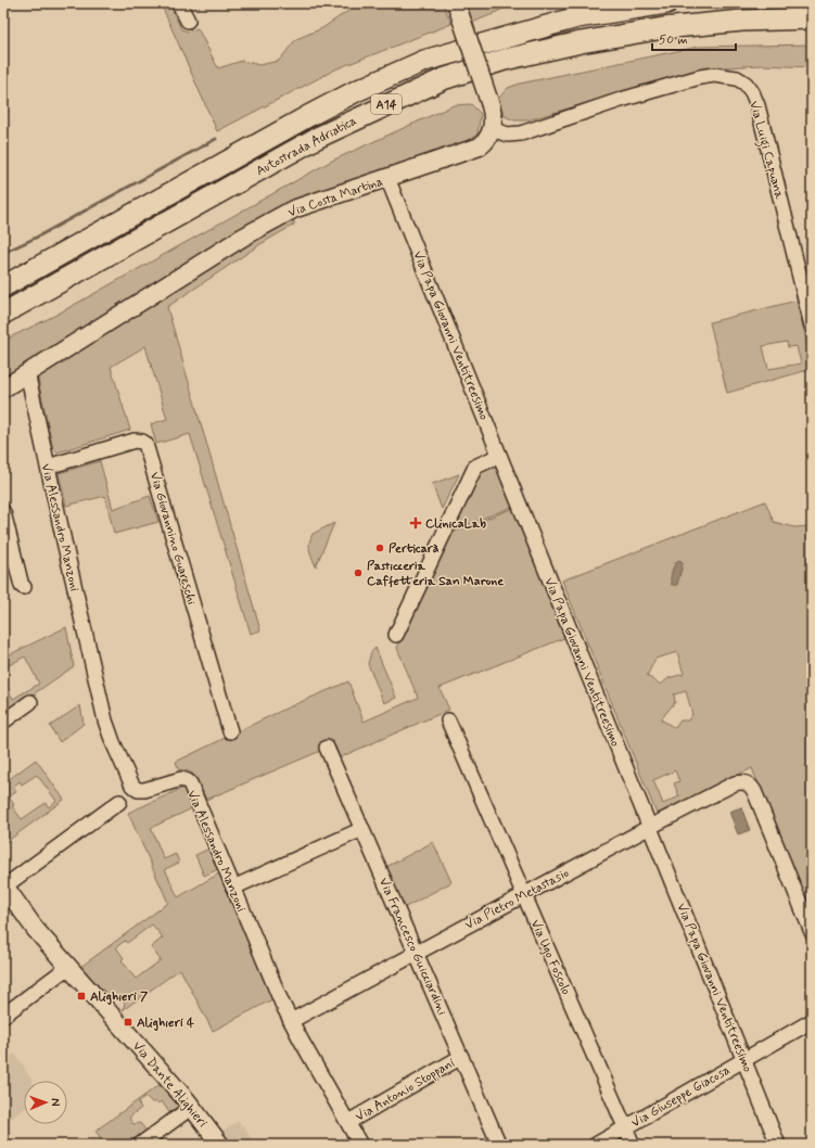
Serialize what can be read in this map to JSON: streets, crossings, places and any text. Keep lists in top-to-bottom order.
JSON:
{
  "streets": {
    "highway": ["A14", "Autostrada Adriatica"],
    "main road": ["Via Costa Martina", "Via Dante Alighieri"],
    "street": [
      "Via Luigi Capuana",
      "Via Papa Giovanni Ventitreesimo",
      "Via Alessandro Manzoni",
      "Via Giovannino Guareschi",
      "Via Pietro Metastasio",
      "Via Francesco Guicciardini",
      "Via Ugo Foscolo",
      "Via Antonio Stoppani",
      "Via Giuseppe Giacosa"
    ]
  },
  "crossings": [
    ["Via Luigi Capuana", "Via Costa Martina"],
    ["Via Costa Martina", "Via Papa Giovanni Ventitreesimo"],
    ["Via Costa Martina", "Via Alessandro Manzoni"],
    ["Via Papa Giovanni Ventitreesimo", "Via Pietro Metastasio"],
    ["Via Papa Giovanni Ventitreesimo", "Via Giuseppe Giacosa"],
    ["Via Alessandro Manzoni", "Via Giovannino Guareschi"],
    ["Via Alessandro Manzoni", "Via Pietro Metastasio"],
    ["Via Alessandro Manzoni", "Via Antonio Stoppani"],
    ["Via Pietro Metastasio", "Via Francesco Guicciardini"],
    ["Via Pietro Metastasio", "Via Ugo Foscolo"],
    ["Via Francesco Guicciardini", "Via Antonio Stoppani"],
    ["Via Ugo Foscolo", "Via Giuseppe Giacosa"]
  ],
  "places": {
    "health": ["ClinicaLab"],
    "other": ["Perticarà", "Pasticceria Caffetteria San Marone"],
    "transit": ["Alighieri 7", "Alighieri 4"]
  },
  "scale_bar": "50 m",
  "north": "right"
}
